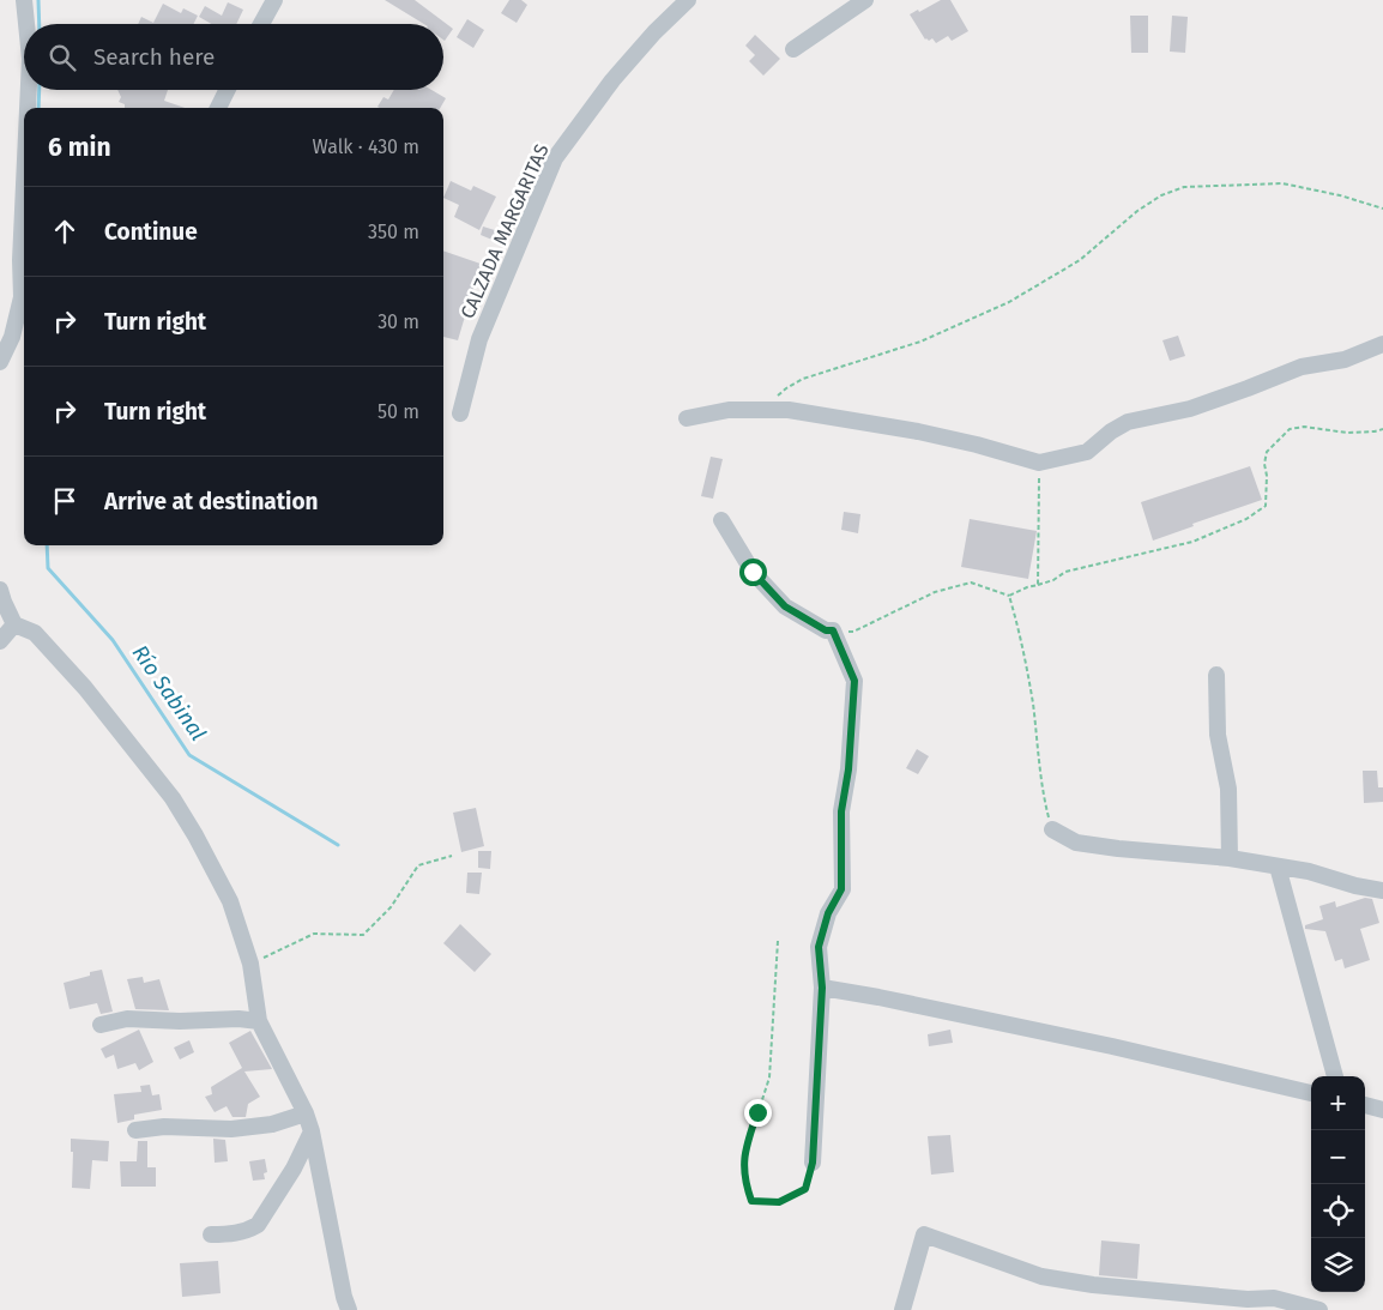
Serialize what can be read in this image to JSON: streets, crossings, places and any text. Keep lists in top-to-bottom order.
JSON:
{
  "streets": {
    "street": ["CALZADA MARGARITAS"]
  },
  "water": ["Río Sabinal"],
  "page": {
    "search": "Search here",
    "heading": ["6 min", "Walk · 430 m"],
    "list": [
      ["Continue", "350 m"],
      ["Turn right", "30 m"],
      ["Turn right", "50 m"],
      "Arrive at destination"
    ],
    "map_buttons": ["+", "−"]
  }
}
